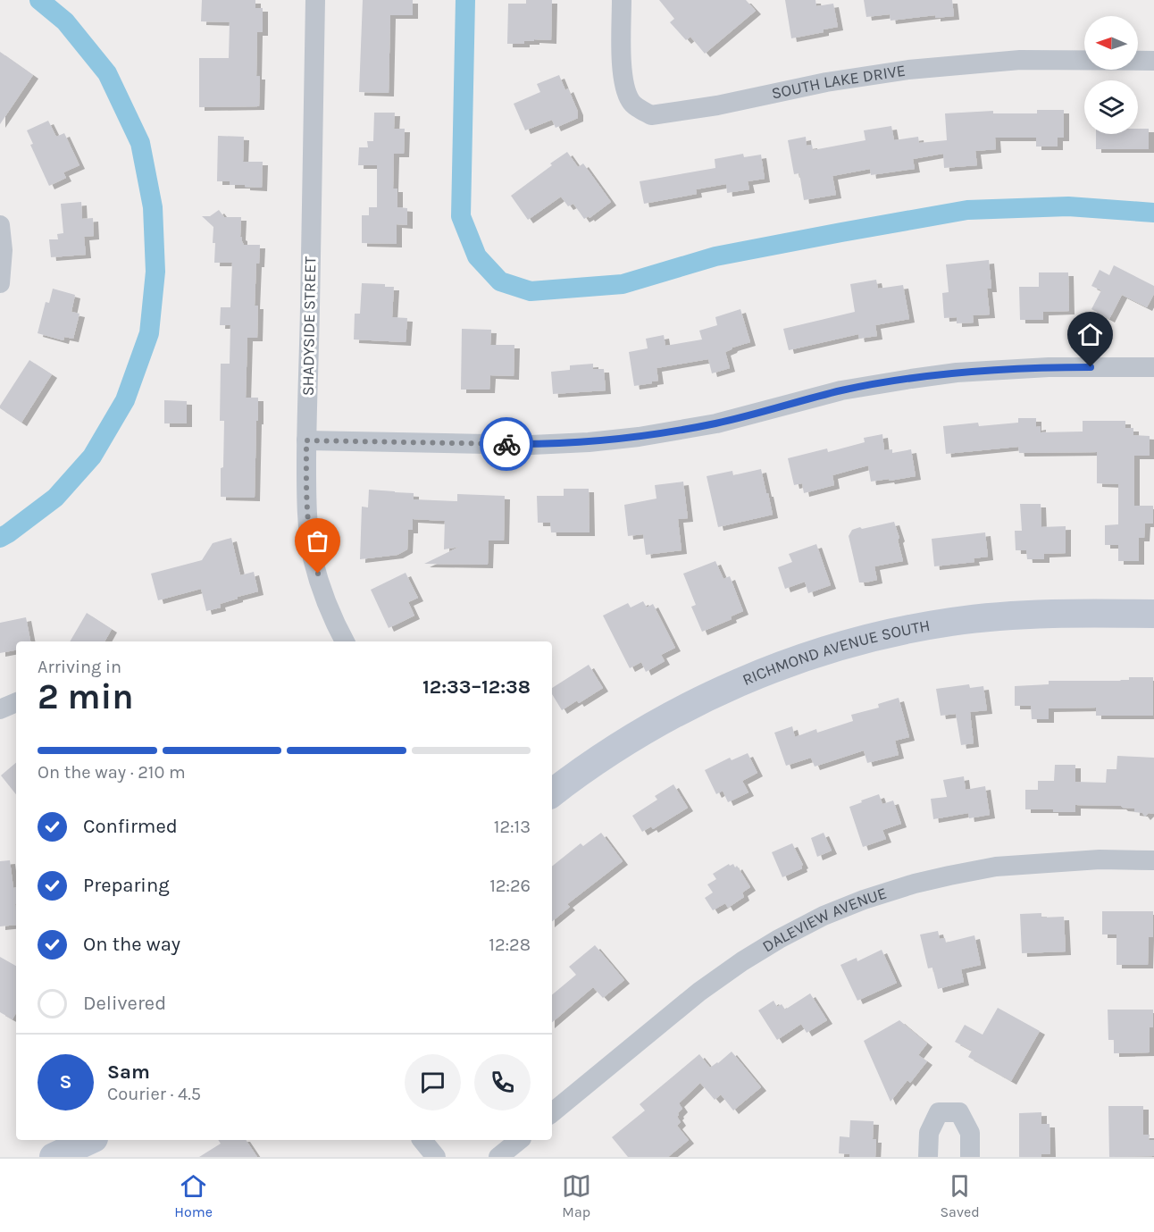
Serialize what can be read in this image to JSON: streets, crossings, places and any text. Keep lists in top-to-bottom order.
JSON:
{
  "streets": {
    "street": [
      "SOUTH LAKE DRIVE",
      "SHADYSIDE STREET",
      "RICHMOND AVENUE SOUTH",
      "DALEVIEW AVENUE"
    ]
  },
  "north": "left",
  "page": {
    "heading": ["2 min", "Arriving in", "12:33–12:38"],
    "panel": ["Sam", "Courier · 4.5"],
    "bar": "On the way · 210 m",
    "list": [
      ["Confirmed", "12:13"],
      ["Preparing", "12:26"],
      ["On the way", "12:28"],
      "Delivered"
    ],
    "round": "S",
    "tabs": ["Home", "Map", "Saved"]
  }
}
